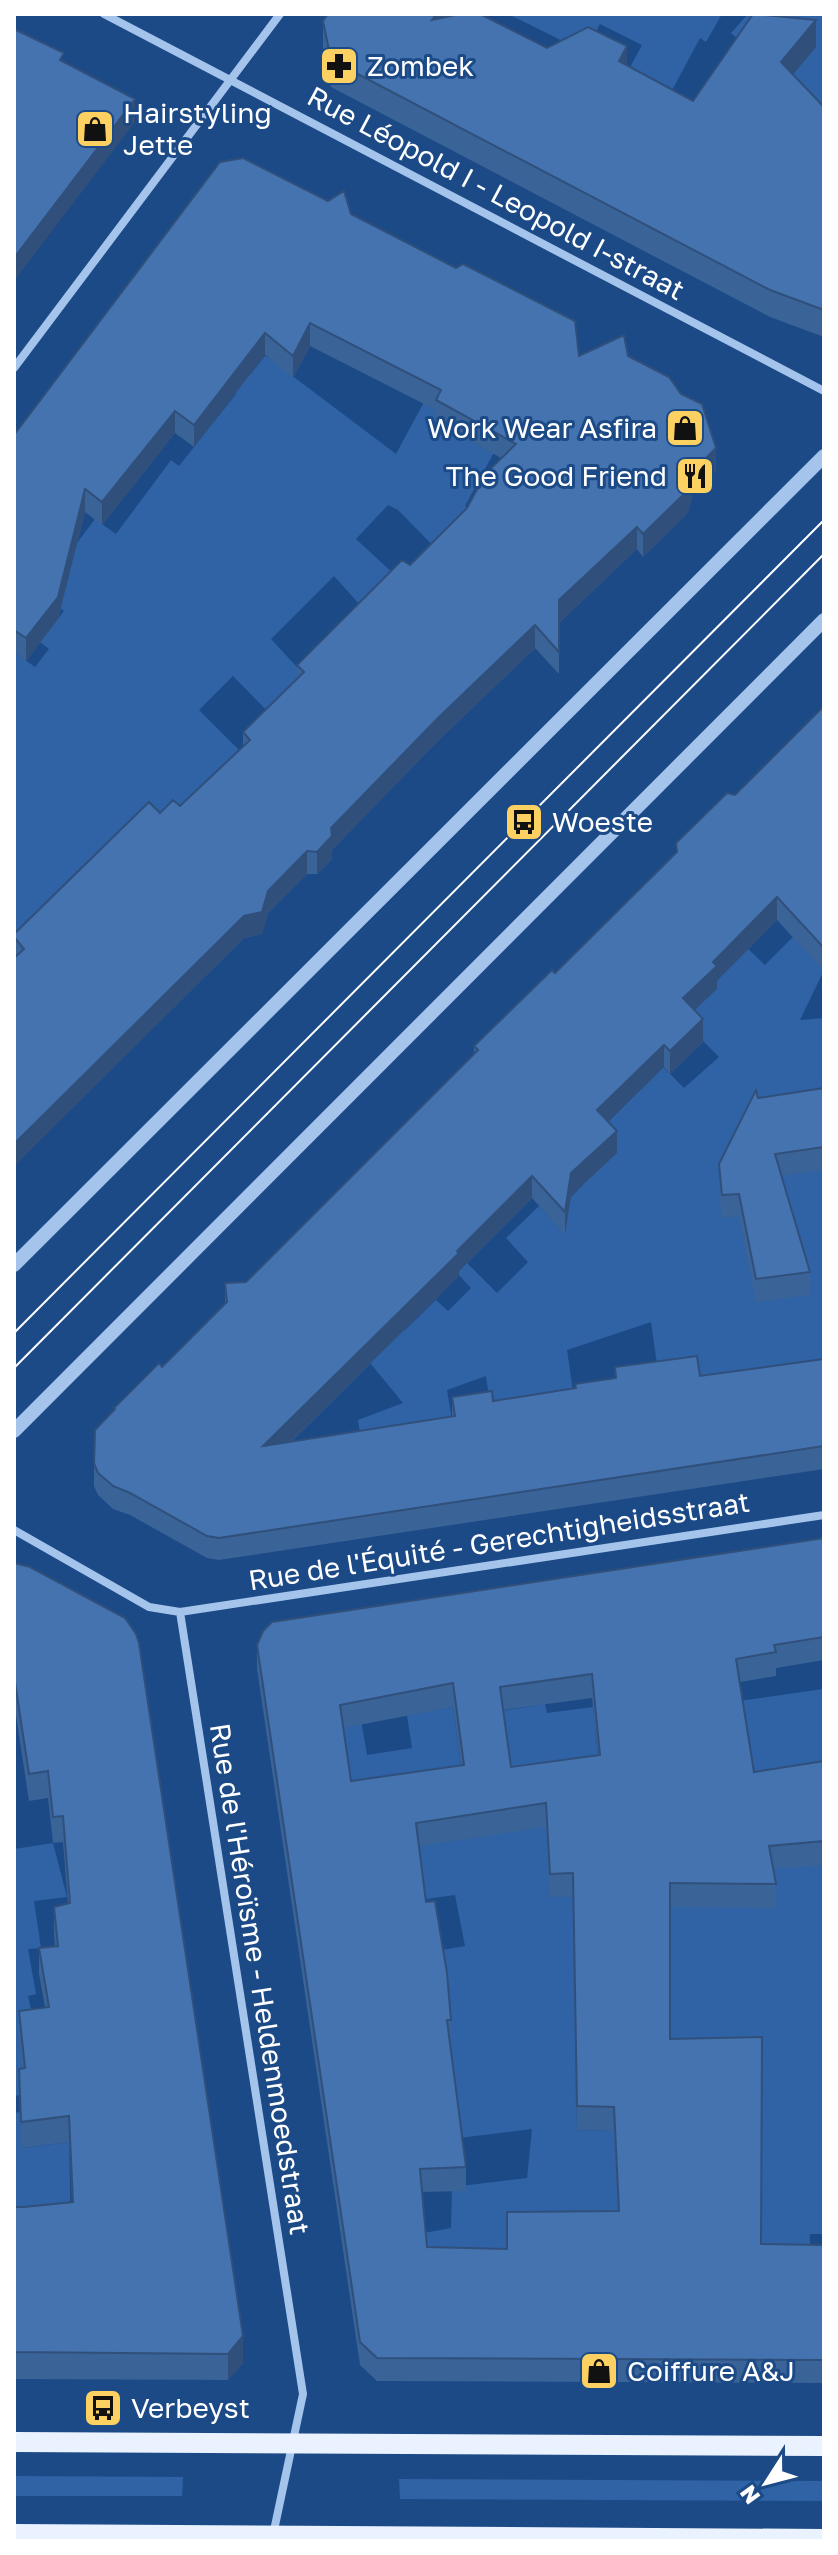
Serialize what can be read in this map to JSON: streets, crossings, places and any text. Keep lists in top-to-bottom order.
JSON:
{
  "streets": {
    "street": ["Rue Léopold I - Leopold I-straat", "Rue de l'Équité - Gerechtigheidsstraat", "Rue de l'Héroïsme - Heldenmoedstraat"]
  },
  "crossings": [
    ["Rue de l'Équité - Gerechtigheidsstraat", "Rue de l'Héroïsme - Heldenmoedstraat"]
  ],
  "places": {
    "pharmacy": ["Zombek"],
    "shop": ["Hairstyling Jette", "Work Wear Asfira", "Coiffure A&J"],
    "restaurant": ["The Good Friend"],
    "bus stop": ["Woeste", "Verbeyst"]
  },
  "north": "bottom left"
}
